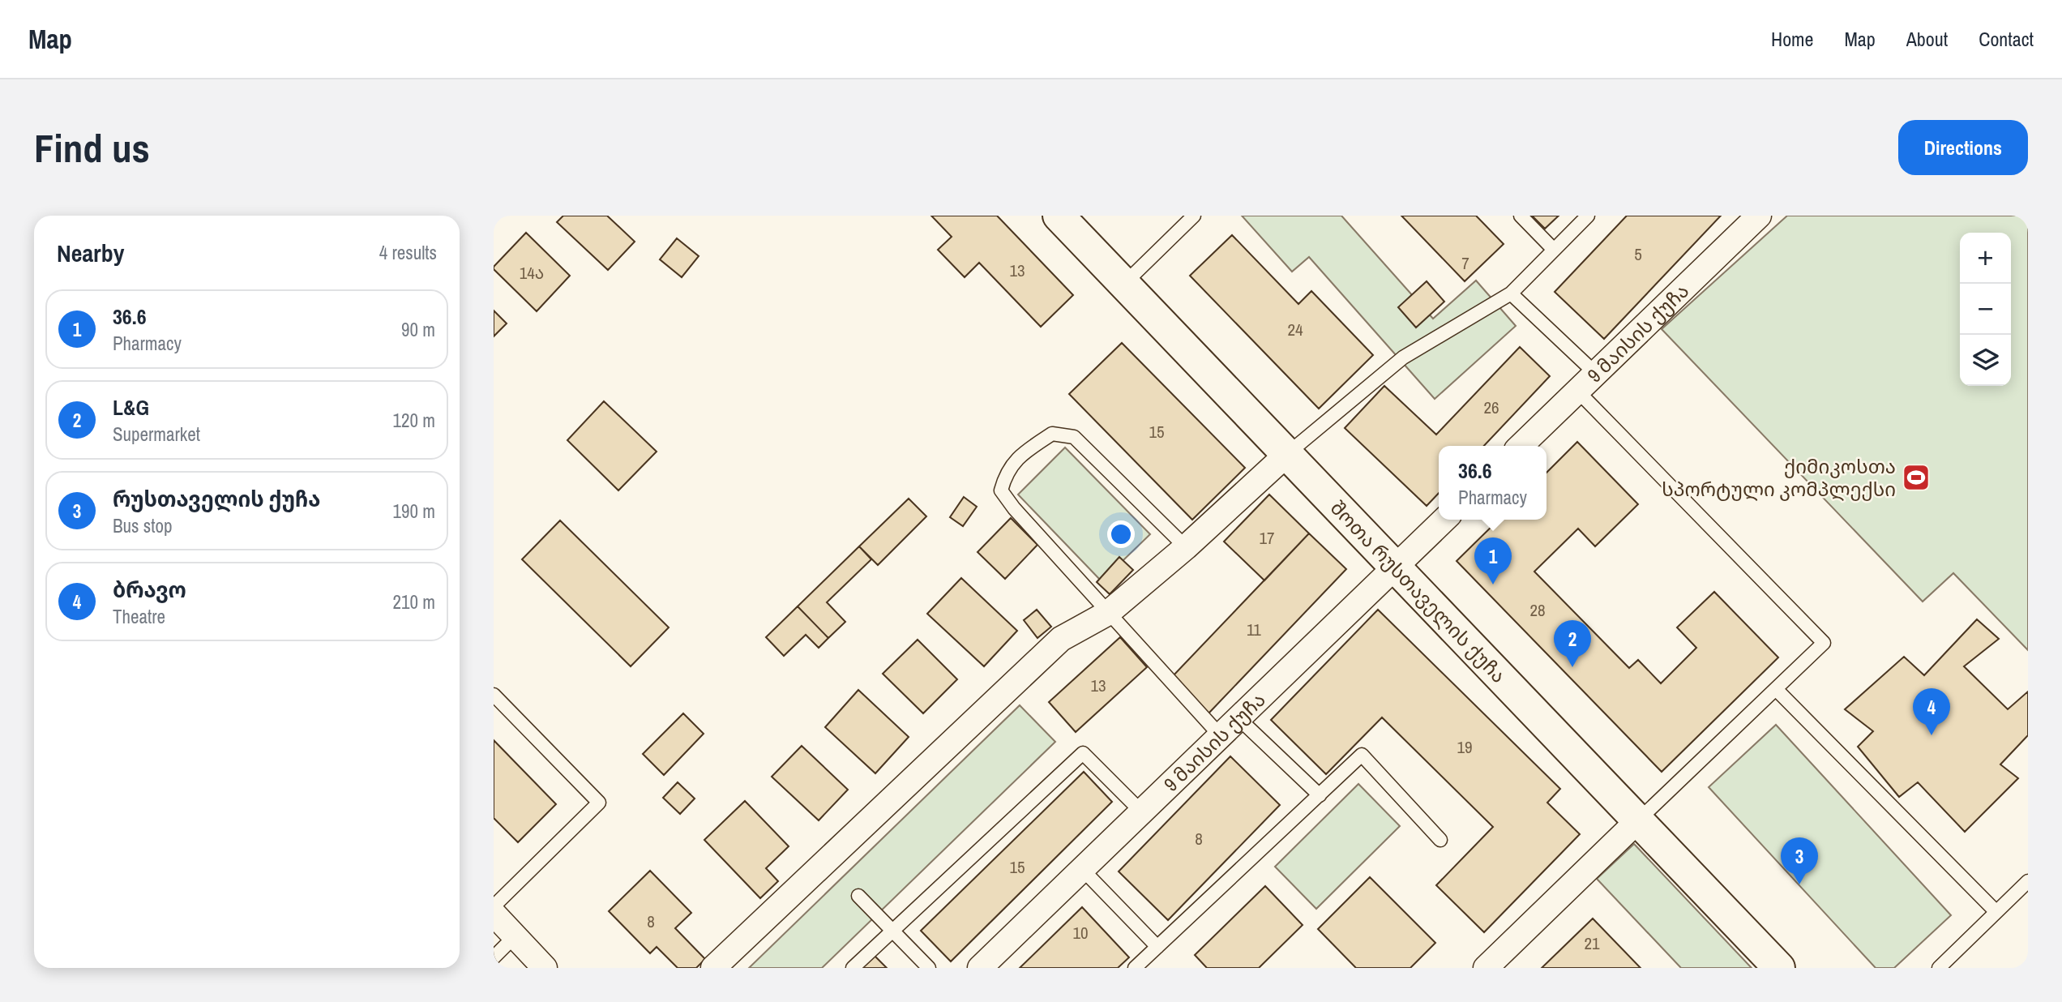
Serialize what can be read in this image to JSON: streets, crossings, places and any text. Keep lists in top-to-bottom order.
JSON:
{
  "streets": {
    "street": ["9 მაისის ქუჩა", "შოთა რუსთაველის ქუჩა"]
  },
  "crossings": [
    ["9 მაისის ქუჩა", "შოთა რუსთაველის ქუჩა"]
  ],
  "places": {
    "sports": ["ქიმიკოსთა სპორტული კომპლექსი"]
  },
  "house_numbers": [
    "5",
    "7",
    "13",
    "14ა",
    "24",
    "26",
    "15",
    "17",
    "28",
    "11",
    "13",
    "19",
    "8",
    "15",
    "8",
    "10",
    "21"
  ],
  "page": {
    "header": "Map",
    "nav": [
      "Home",
      "Map",
      "About",
      "Contact"
    ],
    "buttons": "Directions",
    "title": "Find us",
    "heading": ["Nearby", "4 results"],
    "map_buttons": ["+", "−"],
    "list": [
      {
        "mark": "1",
        "name": "36.6",
        "note": "Pharmacy",
        "value": "90 m"
      },
      {
        "mark": "2",
        "name": "L&G",
        "note": "Supermarket",
        "value": "120 m"
      },
      {
        "mark": "3",
        "name": "რუსთაველის ქუჩა",
        "note": "Bus stop",
        "value": "190 m"
      },
      {
        "mark": "4",
        "name": "ბრავო",
        "note": "Theatre",
        "value": "210 m"
      }
    ],
    "popup": ["36.6", "Pharmacy"],
    "pins": [
      "1",
      "2",
      "4",
      "3"
    ]
  }
}
